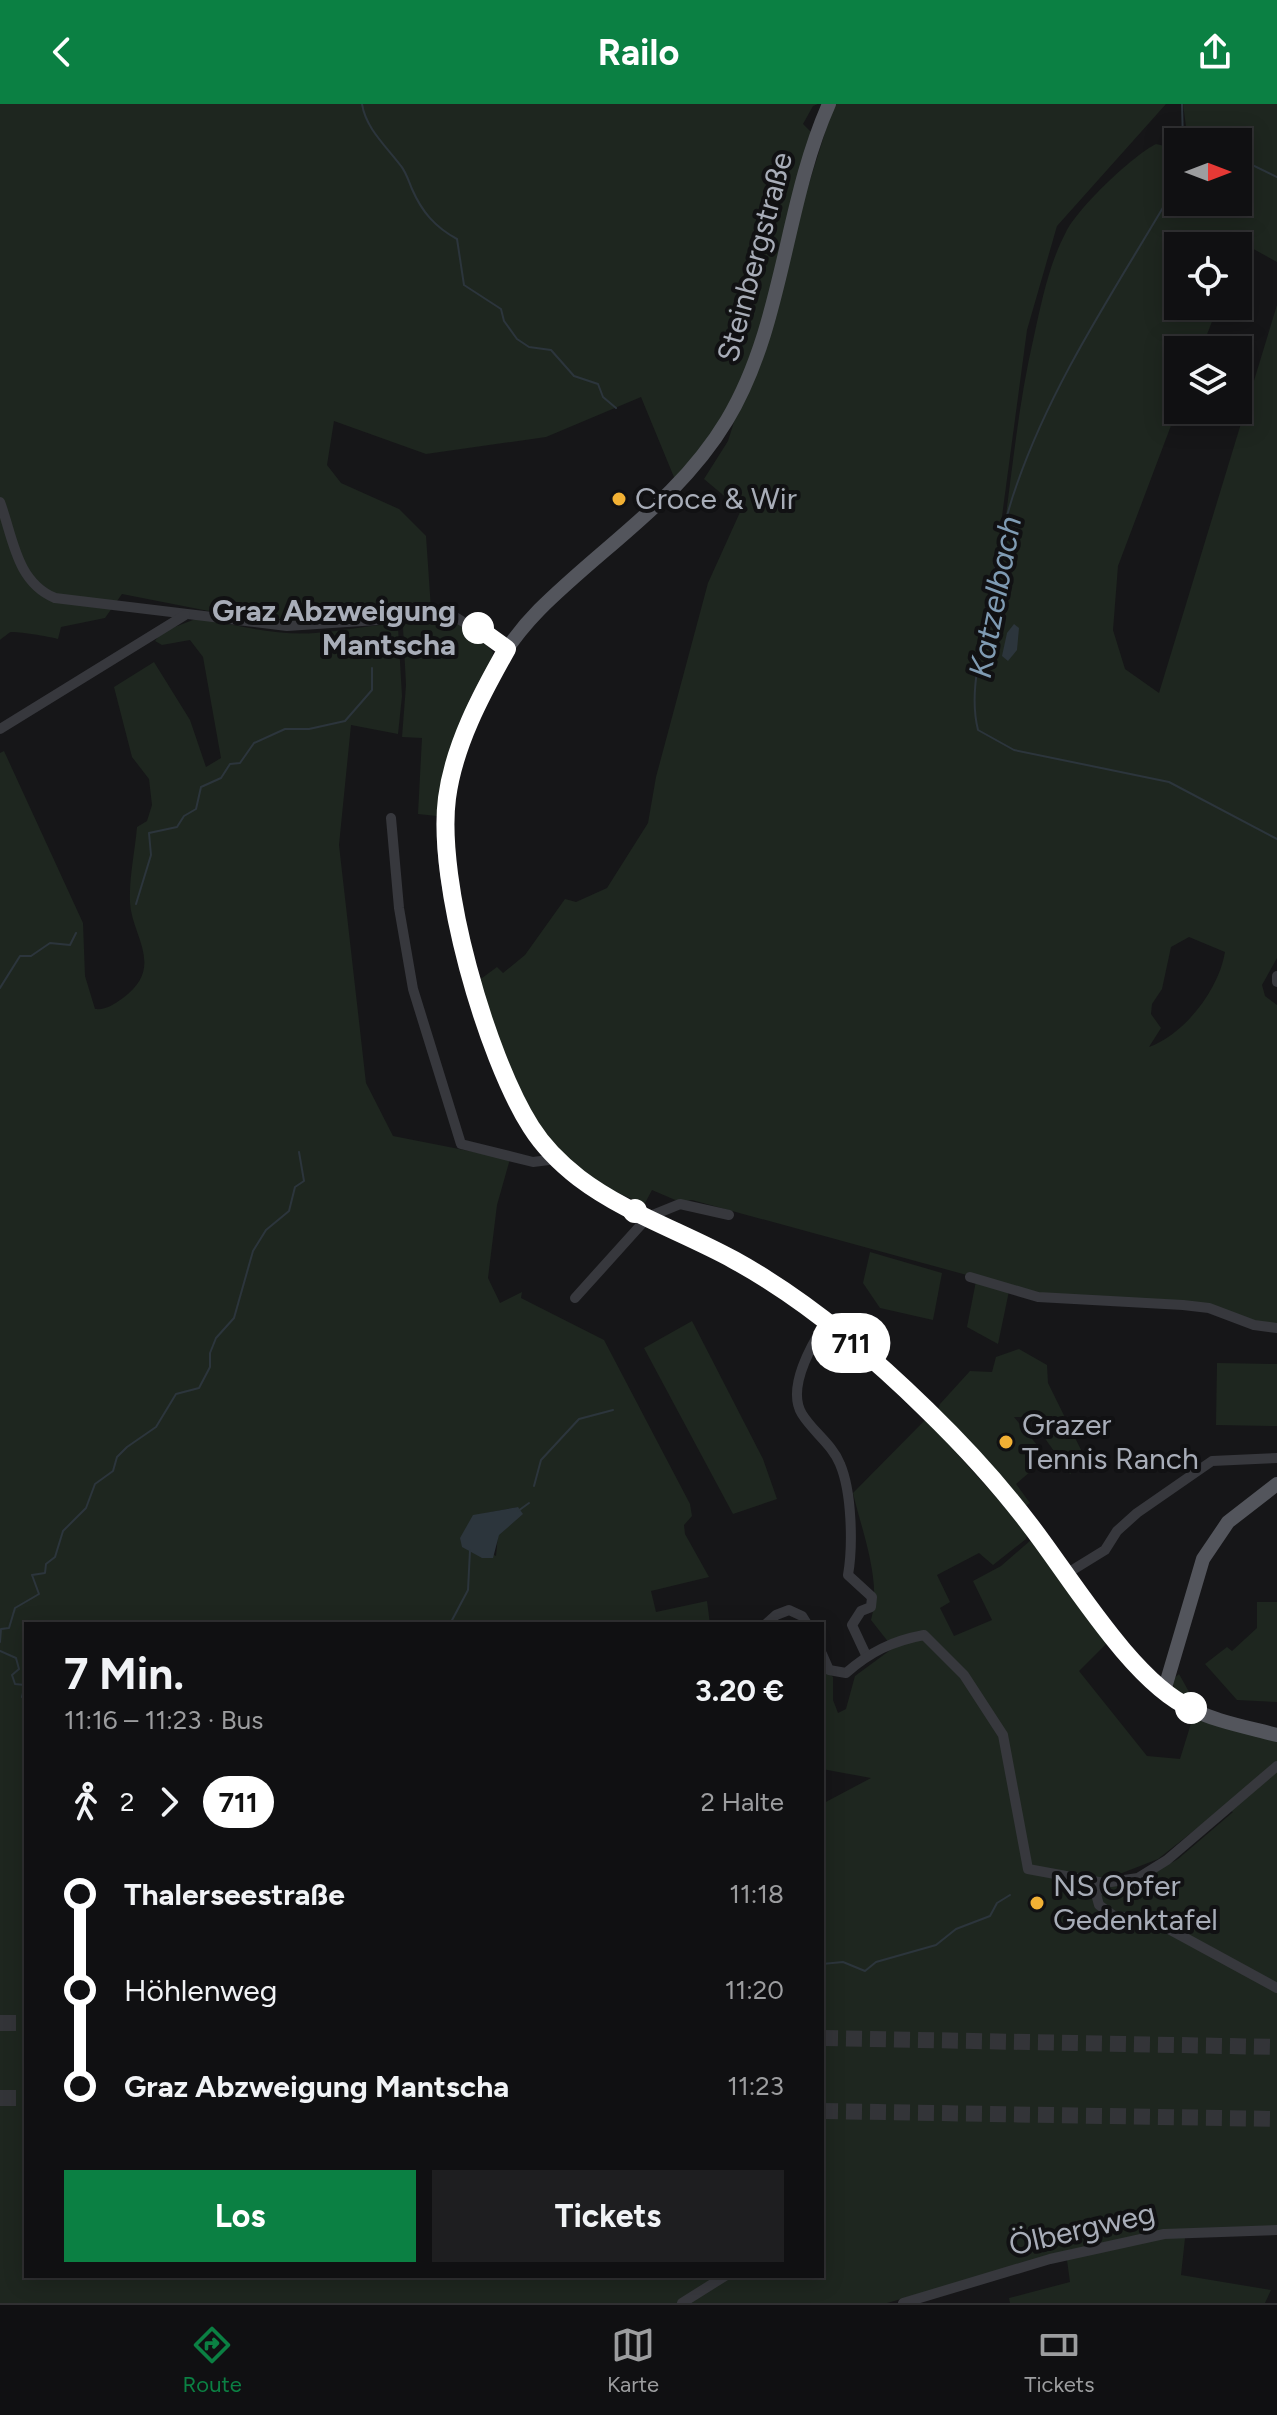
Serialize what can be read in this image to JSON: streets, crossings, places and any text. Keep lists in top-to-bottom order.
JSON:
{
  "streets": {
    "main road": ["Steinbergstraße"],
    "street": ["Ölbergweg"]
  },
  "water": ["Katzelbach"],
  "places": [
    "Croce & Wir",
    "Graz Abzweigung Mantscha",
    "Grazer Tennis Ranch",
    "NS Opfer Gedenktafel"
  ],
  "lines": ["bus line 711"],
  "north": "right",
  "page": {
    "header": "Railo",
    "on_map": "711",
    "heading": ["7 Min.", "11:16 – 11:23 · Bus", "3.20 €"],
    "legs": ["2", "711", "2 Halte"],
    "list": [
      {
        "name": "Thalerseestraße",
        "value": "11:18"
      },
      {
        "name": "Höhlenweg",
        "value": "11:20"
      },
      {
        "name": "Graz Abzweigung Mantscha",
        "value": "11:23"
      }
    ],
    "buttons": ["Los", "Tickets"],
    "tabs": ["Route", "Karte", "Tickets"]
  }
}
